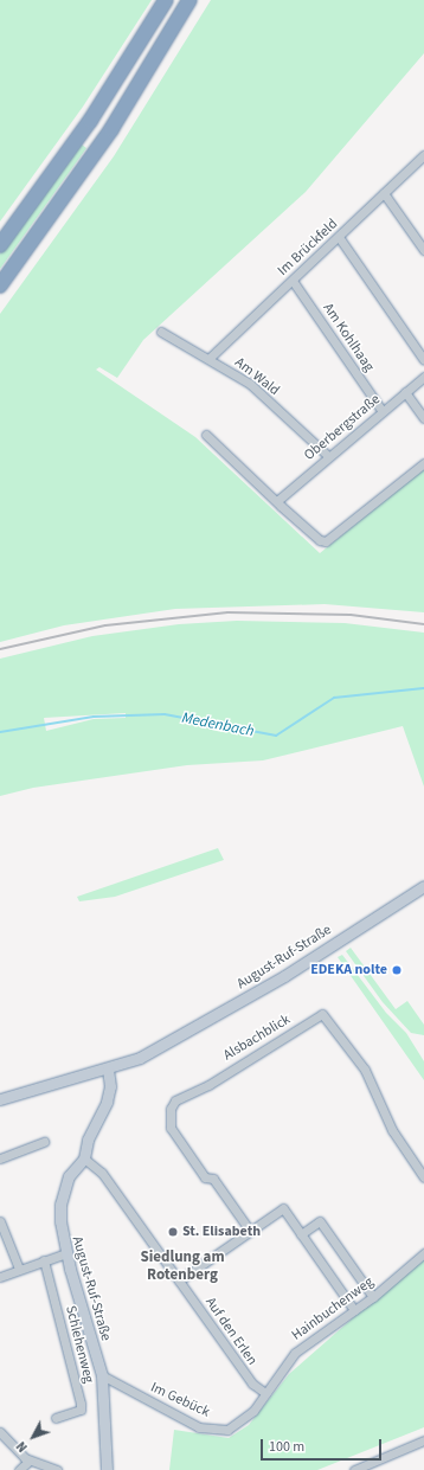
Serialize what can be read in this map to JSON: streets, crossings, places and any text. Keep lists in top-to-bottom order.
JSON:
{
  "streets": {
    "main road": ["August-Ruf-Straße"],
    "street": [
      "Im Brückfeld",
      "Am Kohlhaag",
      "Am Wald",
      "Oberbergstraße",
      "Alsbachblick",
      "Hainbuchenweg",
      "Auf den Erlen",
      "Schlehenweg",
      "Im Gebück"
    ]
  },
  "crossings": [
    ["Im Brückfeld", "Am Kohlhaag"],
    ["Im Brückfeld", "Am Wald"],
    ["Am Kohlhaag", "Oberbergstraße"],
    ["Am Wald", "Oberbergstraße"],
    ["August-Ruf-Straße", "Auf den Erlen"],
    ["August-Ruf-Straße", "Im Gebück"],
    ["Hainbuchenweg", "Auf den Erlen"],
    ["Hainbuchenweg", "Im Gebück"],
    ["Auf den Erlen", "Im Gebück"]
  ],
  "districts": ["Siedlung am Rotenberg"],
  "water": ["Medenbach"],
  "places": ["EDEKA nolte", "St. Elisabeth"],
  "scale_bar": "100 m",
  "north": "bottom left"
}
